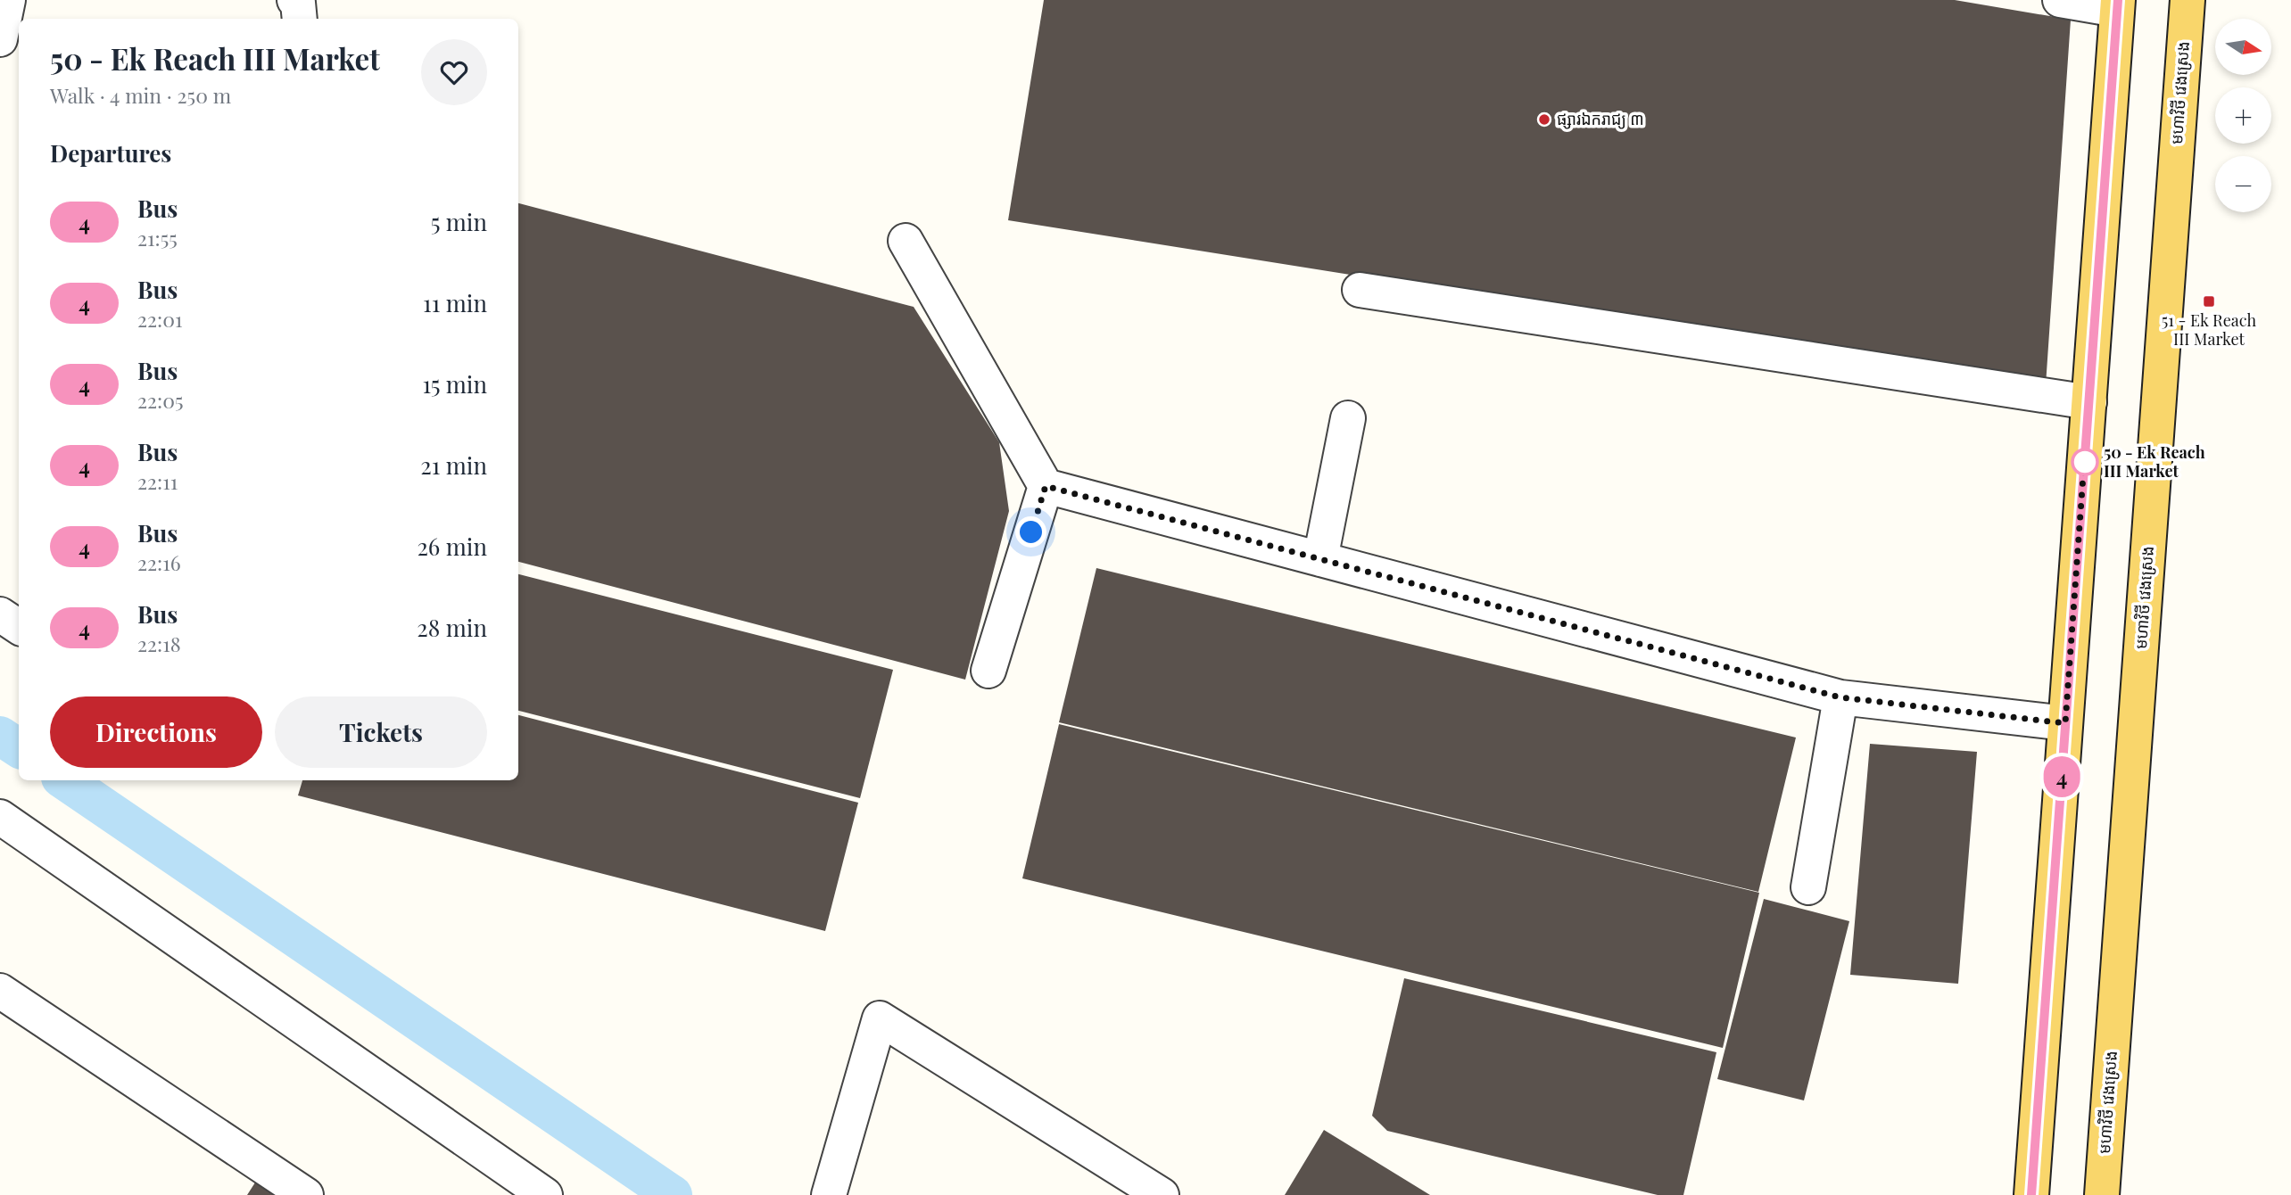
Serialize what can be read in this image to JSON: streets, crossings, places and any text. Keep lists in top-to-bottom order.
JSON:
{
  "streets": {
    "main road": ["មហាវិថី វេងស្រេង"]
  },
  "places": {
    "other": ["ផ្សារឯករាជ្យ ៣", "50 - Ek Reach III Market"],
    "transit": ["51 - Ek Reach III Market"]
  },
  "lines": ["bus line 4"],
  "north": "right",
  "page": {
    "on_map": "4",
    "map_buttons": ["+", "−"],
    "heading": [
      ["50 - Ek Reach III Market", "Walk · 4 min · 250 m"],
      "Departures"
    ],
    "list": [
      {
        "mark": "4",
        "name": "Bus",
        "note": "21:55",
        "value": "5 min"
      },
      {
        "mark": "4",
        "name": "Bus",
        "note": "22:01",
        "value": "11 min"
      },
      {
        "mark": "4",
        "name": "Bus",
        "note": "22:05",
        "value": "15 min"
      },
      {
        "mark": "4",
        "name": "Bus",
        "note": "22:11",
        "value": "21 min"
      },
      {
        "mark": "4",
        "name": "Bus",
        "note": "22:16",
        "value": "26 min"
      },
      {
        "mark": "4",
        "name": "Bus",
        "note": "22:18",
        "value": "28 min"
      }
    ],
    "buttons": ["Directions", "Tickets"]
  }
}
